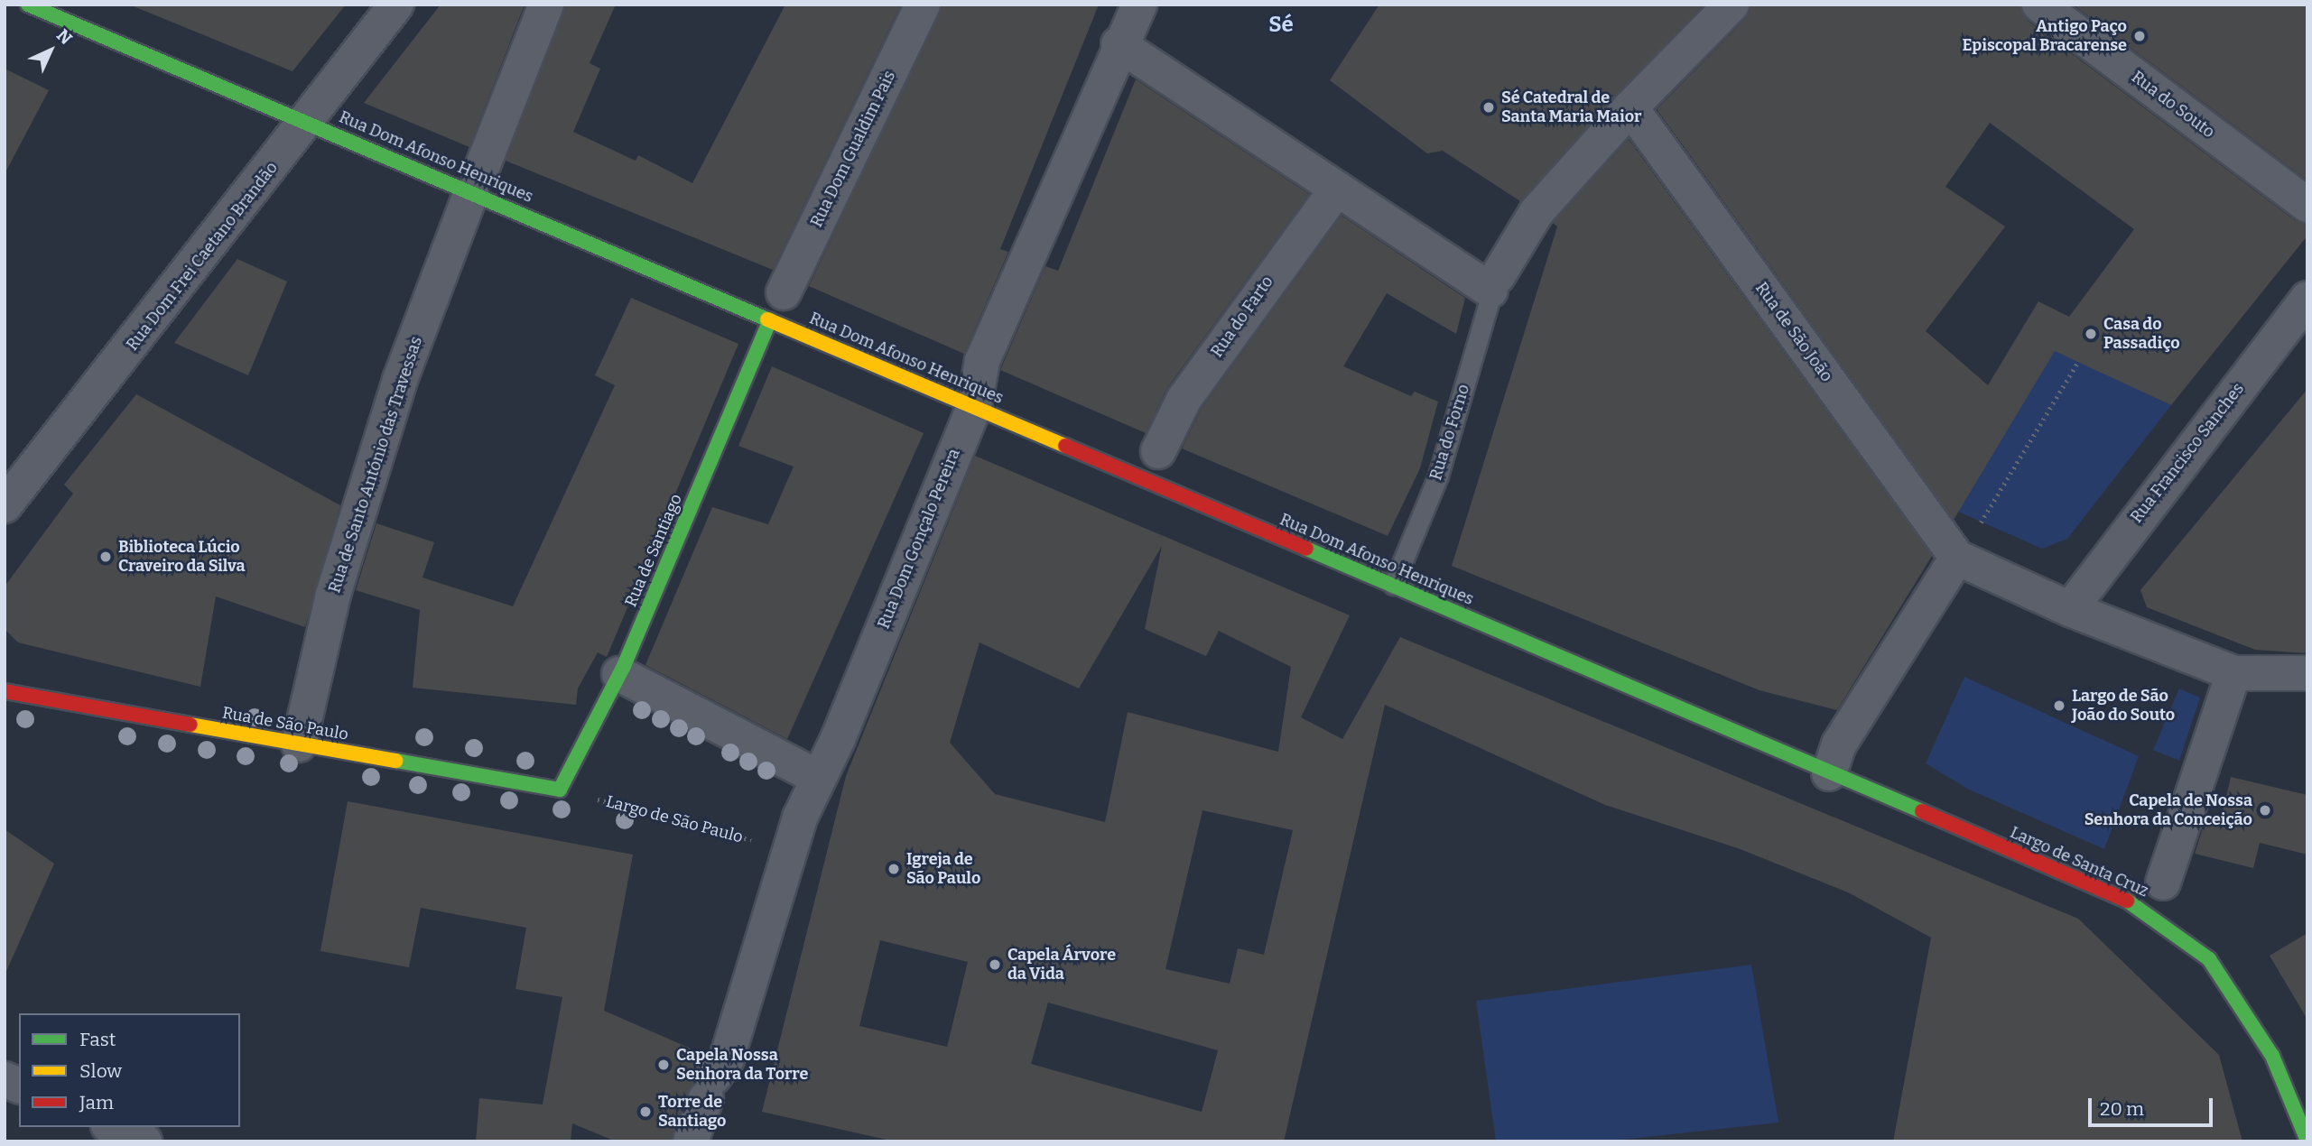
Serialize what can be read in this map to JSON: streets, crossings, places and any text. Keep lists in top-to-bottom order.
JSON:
{
  "streets": {
    "street": [
      "Rua do Souto",
      "Rua Dom Gualdim Pais",
      "Rua Dom Afonso Henriques",
      "Rua Dom Frei Caetano Brandão",
      "Rua do Farto",
      "Rua de São João",
      "Rua Francisco Sanches",
      "Rua de Santo António das Travessas",
      "Rua Dom Gonçalo Pereira",
      "Rua de Santiago",
      "Rua de São Paulo",
      "Largo de Santa Cruz"
    ],
    "lane": ["Rua do Forno"],
    "path": ["Largo de São Paulo"]
  },
  "crossings": [
    ["Rua Dom Gualdim Pais", "Rua Dom Afonso Henriques"],
    ["Rua Dom Gualdim Pais", "Rua de Santiago"],
    ["Rua Dom Afonso Henriques", "Rua Dom Frei Caetano Brandão"],
    ["Rua Dom Afonso Henriques", "Rua do Forno"],
    ["Rua Dom Afonso Henriques", "Rua de Santo António das Travessas"],
    ["Rua Dom Afonso Henriques", "Rua Dom Gonçalo Pereira"],
    ["Rua Dom Afonso Henriques", "Rua de Santiago"],
    ["Rua Dom Afonso Henriques", "Largo de Santa Cruz"],
    ["Rua de Santo António das Travessas", "Rua de São Paulo"],
    ["Rua Dom Gonçalo Pereira", "Largo de São Paulo"],
    ["Rua de Santiago", "Rua de São Paulo"],
    ["Rua de Santiago", "Largo de São Paulo"],
    ["Rua de São Paulo", "Largo de São Paulo"]
  ],
  "districts": ["Sé"],
  "places": [
    "Antigo Paço Episcopal Bracarense",
    "Sé Catedral de Santa Maria Maior",
    "Casa do Passadiço",
    "Biblioteca Lúcio Craveiro da Silva",
    "Largo de São João do Souto",
    "Capela de Nossa Senhora da Conceição",
    "Igreja de São Paulo",
    "Capela Árvore da Vida",
    "Capela Nossa Senhora da Torre",
    "Torre de Santiago"
  ],
  "legend": ["Fast", "Slow", "Jam"],
  "scale_bar": "20 m",
  "north": "top right"
}
